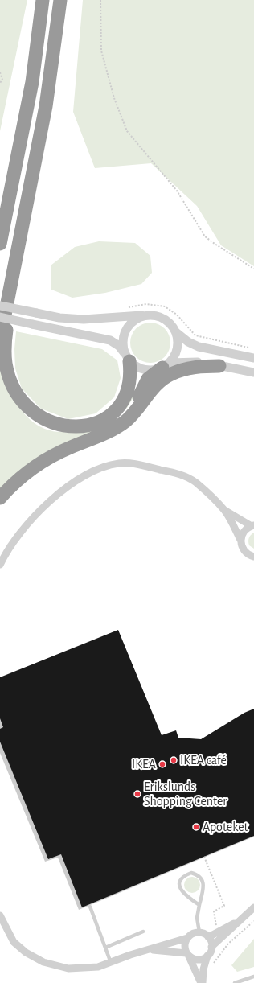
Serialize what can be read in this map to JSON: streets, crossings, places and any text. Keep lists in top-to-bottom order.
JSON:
{
  "places": [
    "IKEA café",
    "IKEA",
    "Erikslunds Shopping Center",
    "Apoteket"
  ]
}
